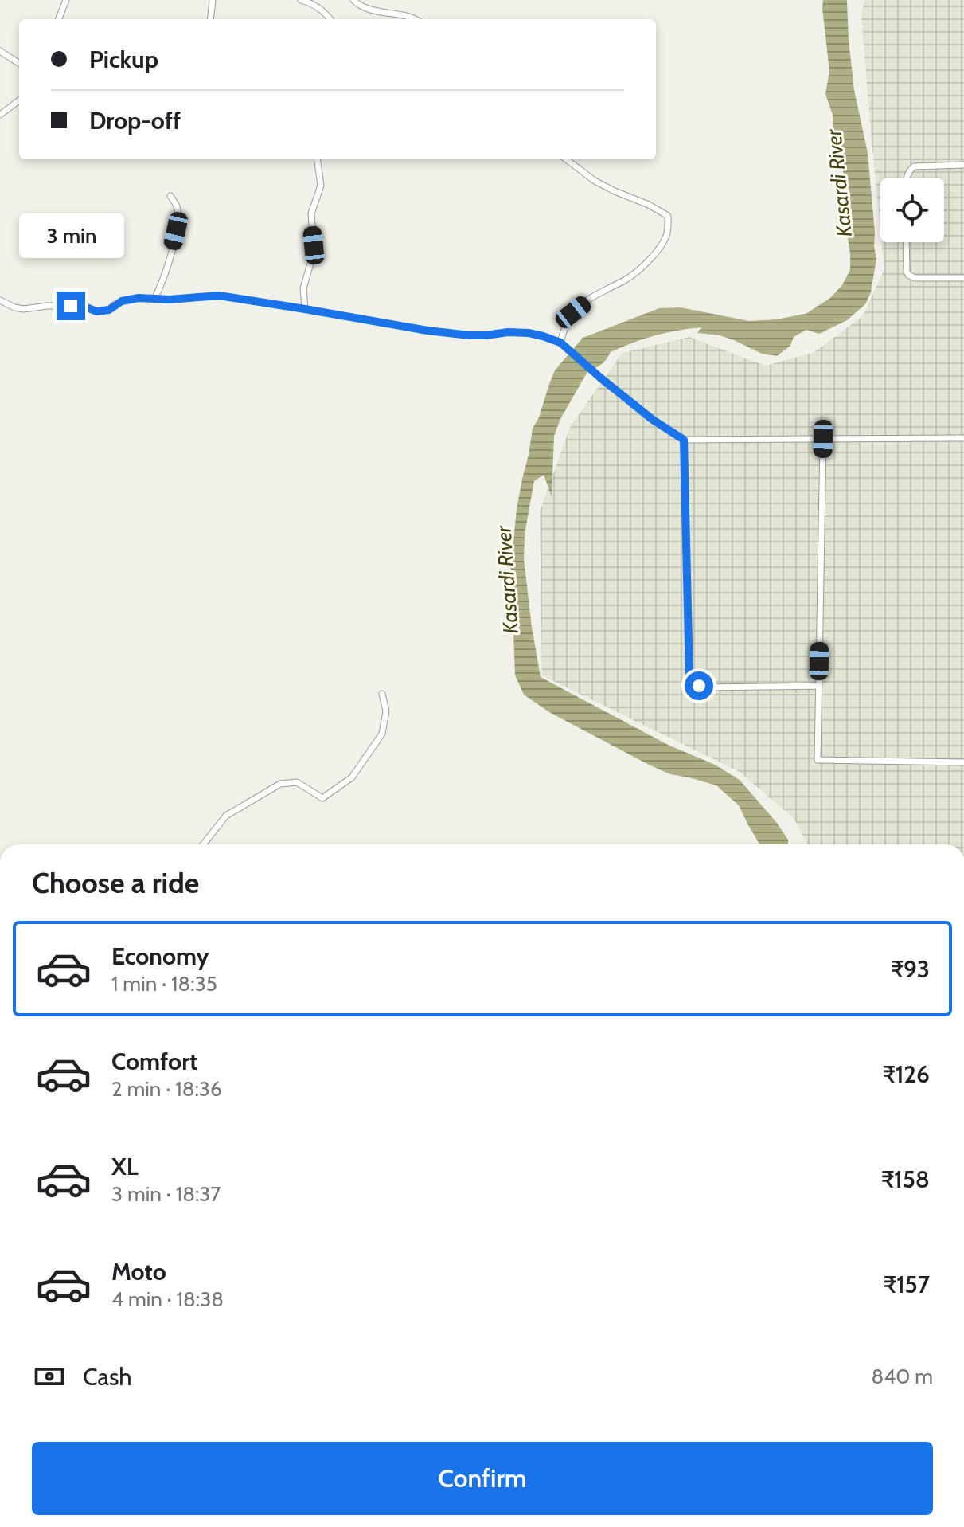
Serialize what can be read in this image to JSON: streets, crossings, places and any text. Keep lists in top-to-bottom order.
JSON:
{
  "water": ["Kasardi River"],
  "page": {
    "banner": ["Pickup", "Drop-off"],
    "bubble": "3 min",
    "heading": "Choose a ride",
    "list": [
      {
        "name": "Economy",
        "note": "1 min · 18:35",
        "value": "₹93"
      },
      {
        "name": "Comfort",
        "note": "2 min · 18:36",
        "value": "₹126"
      },
      {
        "name": "XL",
        "note": "3 min · 18:37",
        "value": "₹158"
      },
      {
        "name": "Moto",
        "note": "4 min · 18:38",
        "value": "₹157"
      }
    ],
    "pay": ["Cash", "840 m"],
    "buttons": "Confirm"
  }
}
